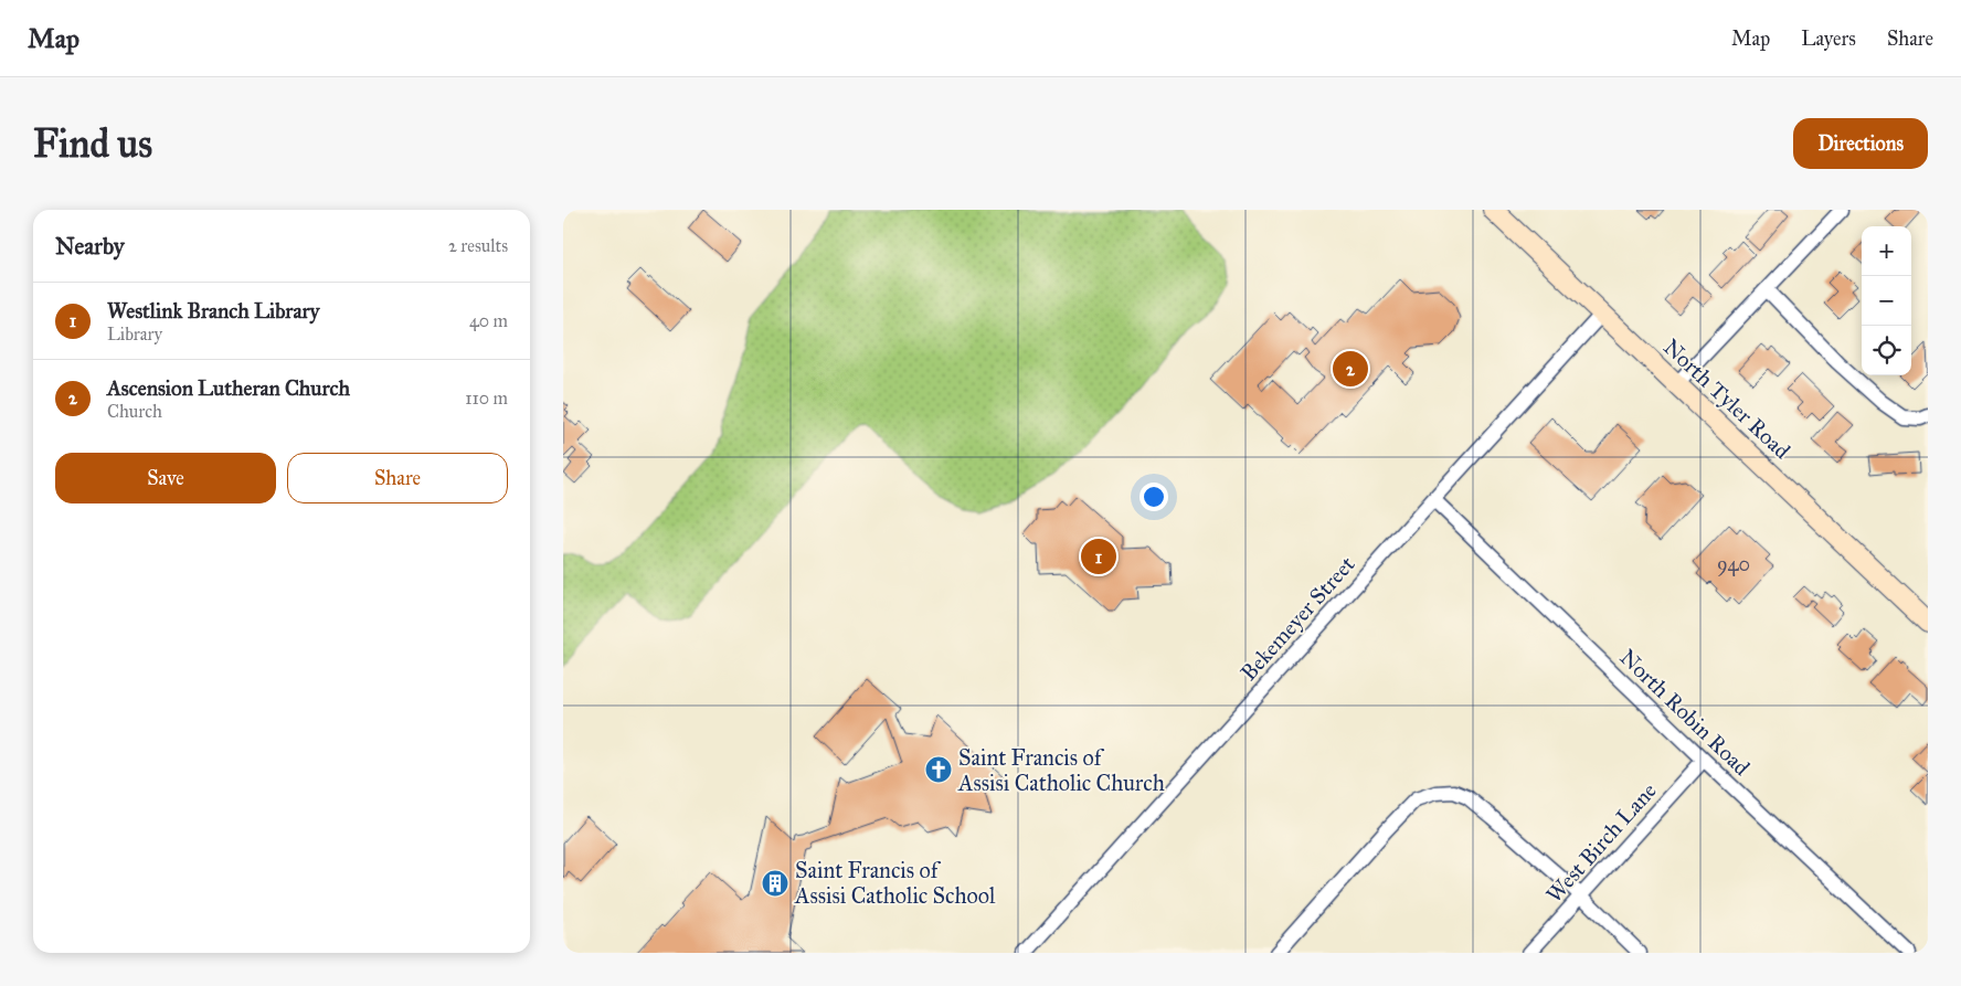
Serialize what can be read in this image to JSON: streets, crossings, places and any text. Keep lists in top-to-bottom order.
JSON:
{
  "streets": {
    "main road": ["North Tyler Road"],
    "street": ["Bekemeyer Street", "North Robin Road", "West Birch Lane"]
  },
  "crossings": [
    ["North Tyler Road", "Bekemeyer Street"],
    ["Bekemeyer Street", "North Robin Road"],
    ["North Robin Road", "West Birch Lane"]
  ],
  "places": {
    "church": ["Saint Francis of Assisi Catholic Church"],
    "building": ["Saint Francis of Assisi Catholic School"]
  },
  "house_numbers": ["940"],
  "page": {
    "header": "Map",
    "nav": ["Map", "Layers", "Share"],
    "buttons": [
      "Directions",
      ["Save", "Share"]
    ],
    "title": "Find us",
    "heading": ["Nearby", "2 results"],
    "map_buttons": ["+", "−"],
    "list": [
      {
        "mark": "1",
        "name": "Westlink Branch Library",
        "note": "Library",
        "value": "40 m"
      },
      {
        "mark": "2",
        "name": "Ascension Lutheran Church",
        "note": "Church",
        "value": "110 m"
      }
    ],
    "pins": ["2", "1"]
  }
}
